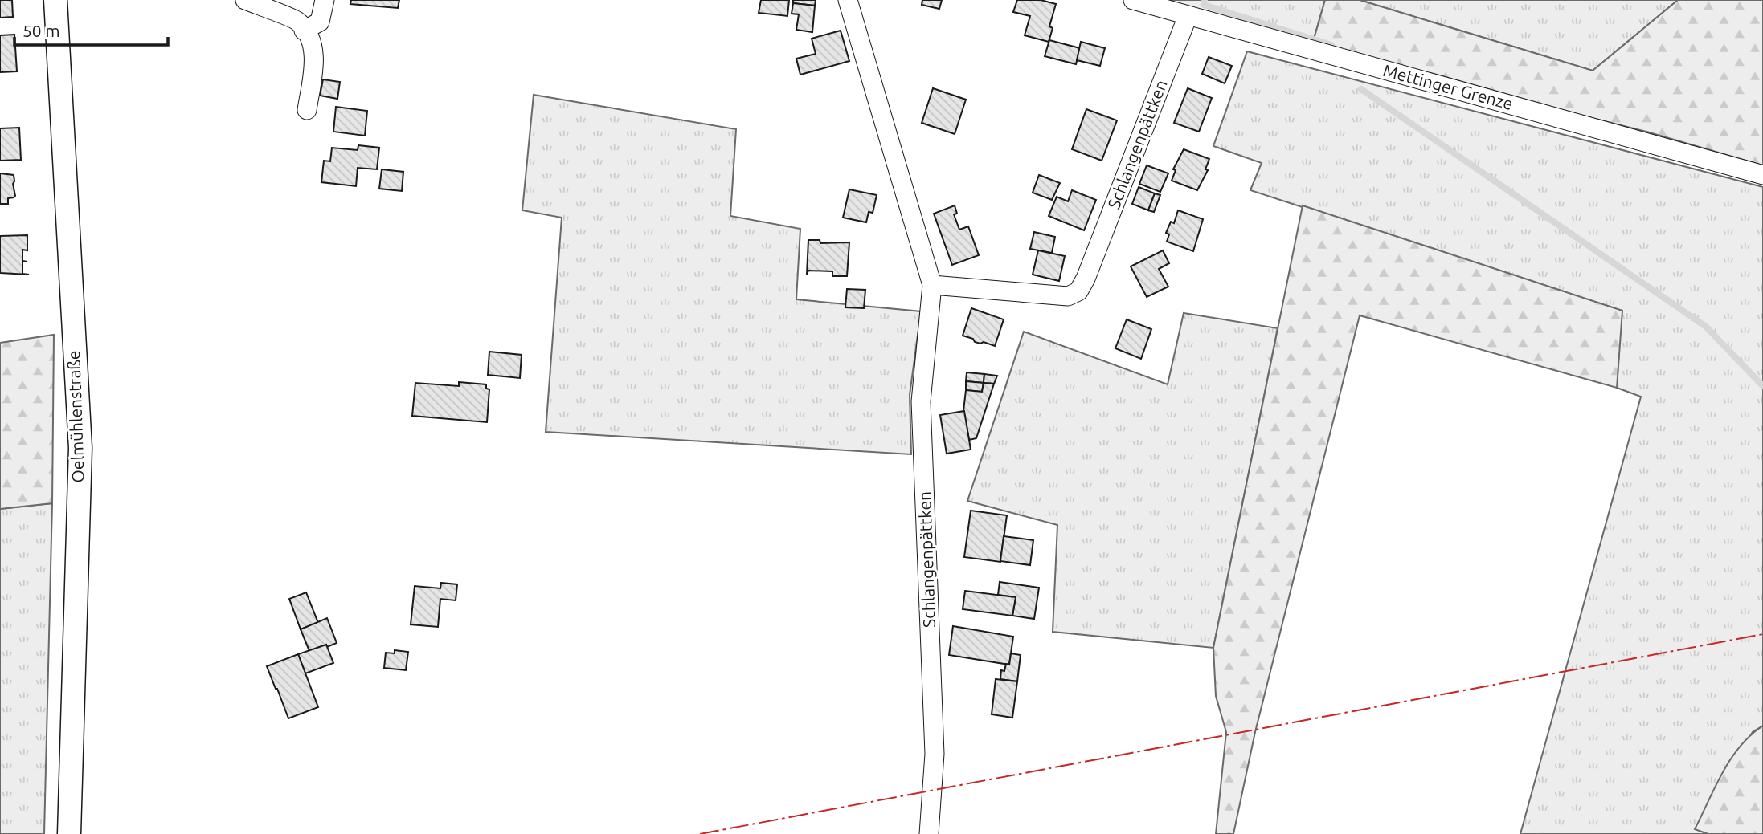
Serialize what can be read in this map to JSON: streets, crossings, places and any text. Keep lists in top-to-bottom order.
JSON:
{
  "streets": {
    "street": ["Mettinger Grenze", "Schlangenpättken", "Oelmühlenstraße"]
  },
  "crossings": [
    ["Mettinger Grenze", "Schlangenpättken"]
  ],
  "scale_bar": "50 m"
}
